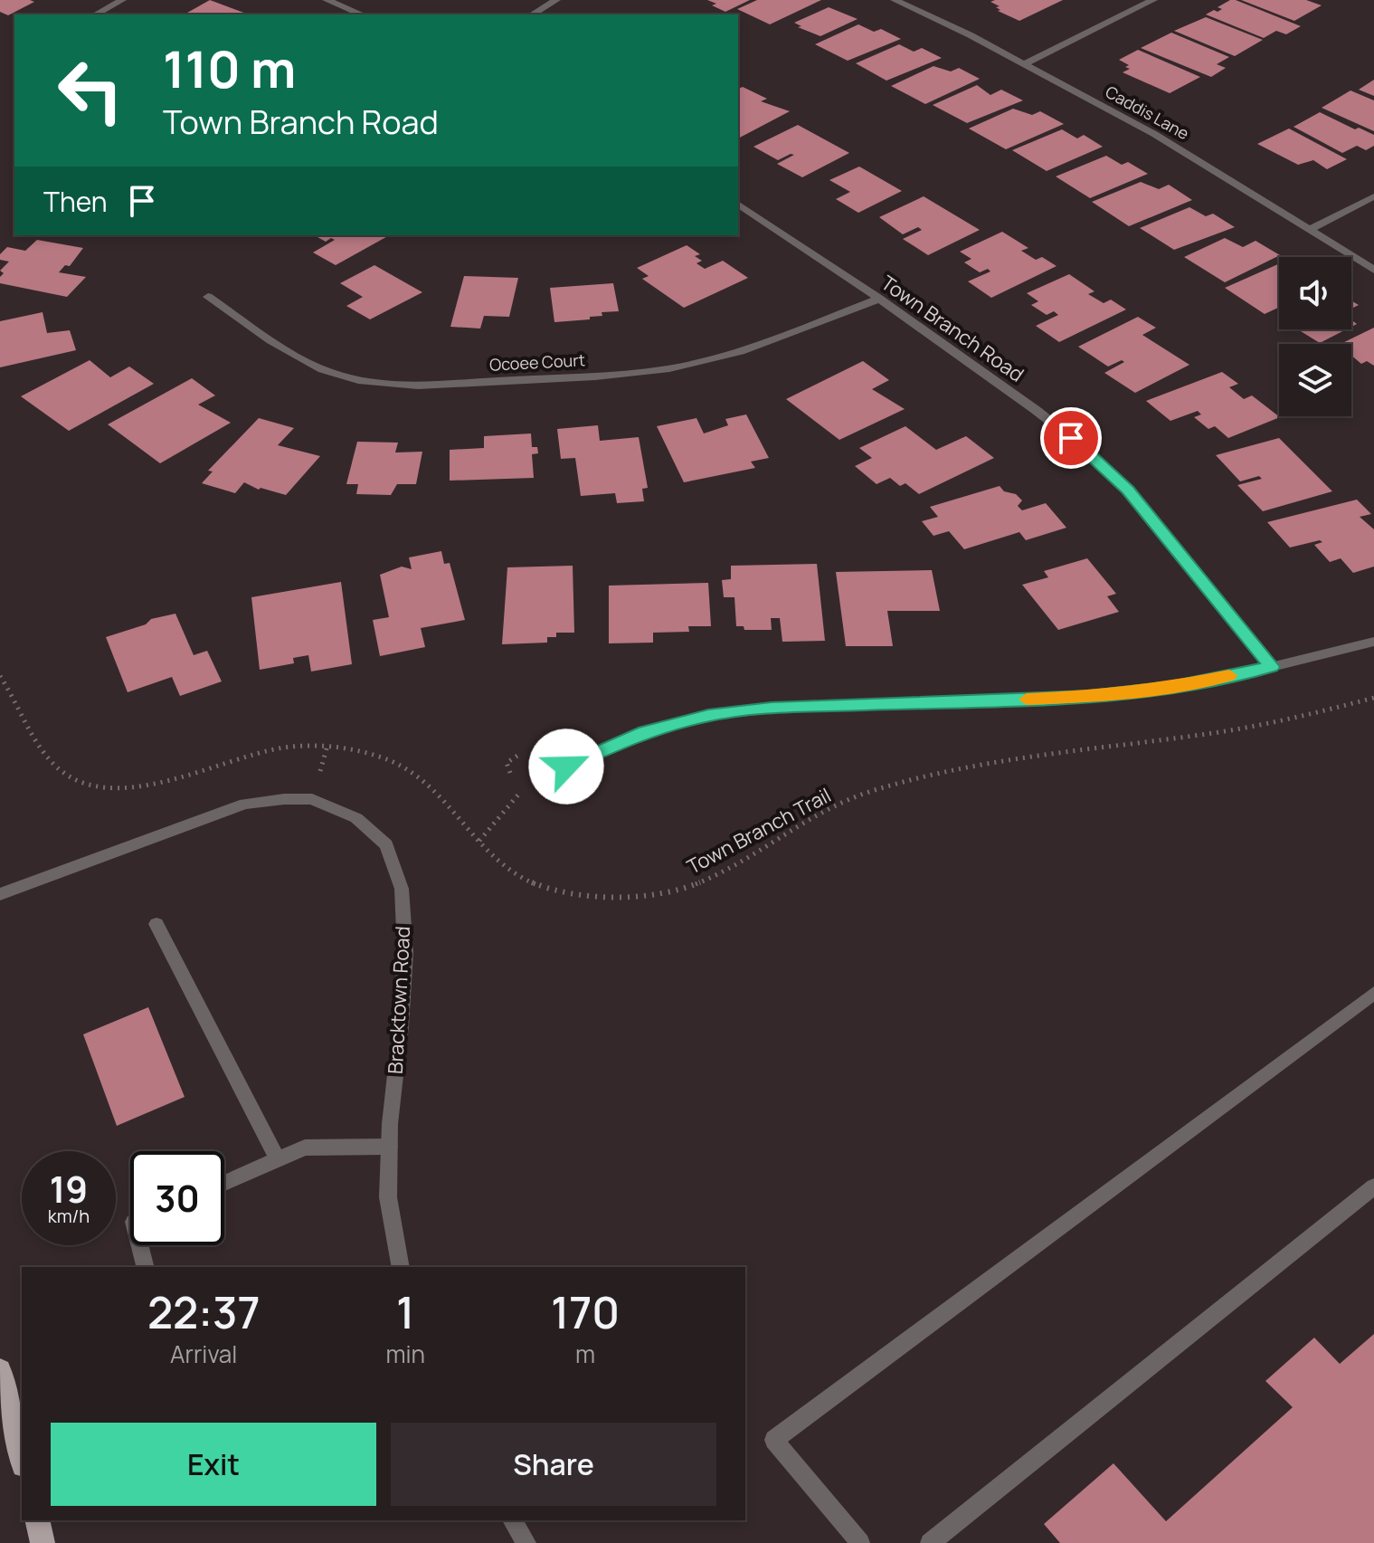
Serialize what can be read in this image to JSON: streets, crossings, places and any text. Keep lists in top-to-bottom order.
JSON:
{
  "streets": {
    "street": [
      "Caddis Lane",
      "Town Branch Road",
      "Ocoee Court",
      "Bracktown Road"
    ],
    "path": ["Town Branch Trail"]
  },
  "crossings": [
    ["Town Branch Road", "Ocoee Court"]
  ],
  "page": {
    "turn": ["110 m", "Town Branch Road"],
    "then": "Then",
    "speed": "19 km/h",
    "limit": "30",
    "eta": [
      "22:37",
      "Arrival",
      "1",
      "min",
      "170",
      "m"
    ],
    "buttons": ["Exit", "Share"]
  }
}
